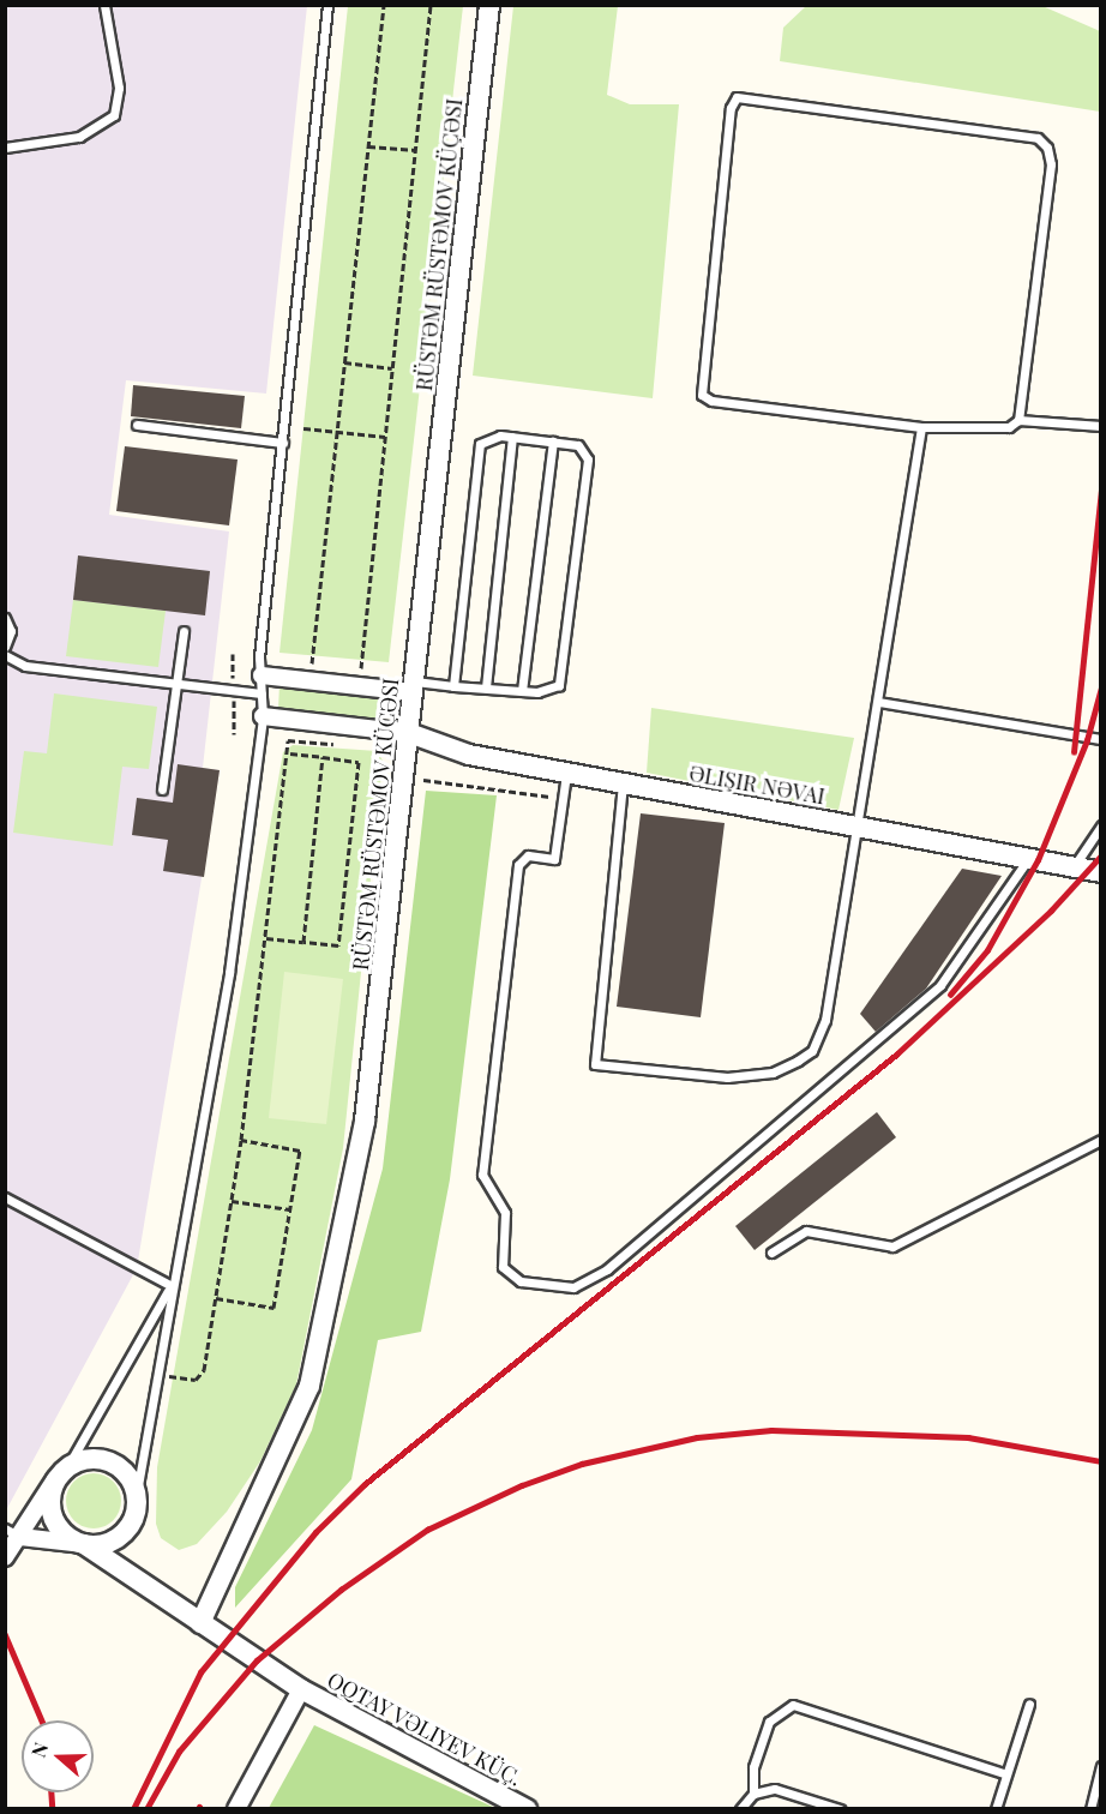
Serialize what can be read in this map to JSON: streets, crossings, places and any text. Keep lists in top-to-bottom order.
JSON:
{
  "streets": {
    "street": ["RÜSTƏM RÜSTƏMOV KÜÇƏSI", "ƏLIŞIR NƏVAI", "OQTAY VƏLIYEV KÜÇ."]
  },
  "crossings": [
    ["RÜSTƏM RÜSTƏMOV KÜÇƏSI", "ƏLIŞIR NƏVAI"],
    ["RÜSTƏM RÜSTƏMOV KÜÇƏSI", "OQTAY VƏLIYEV KÜÇ."]
  ],
  "north": "left"
}
